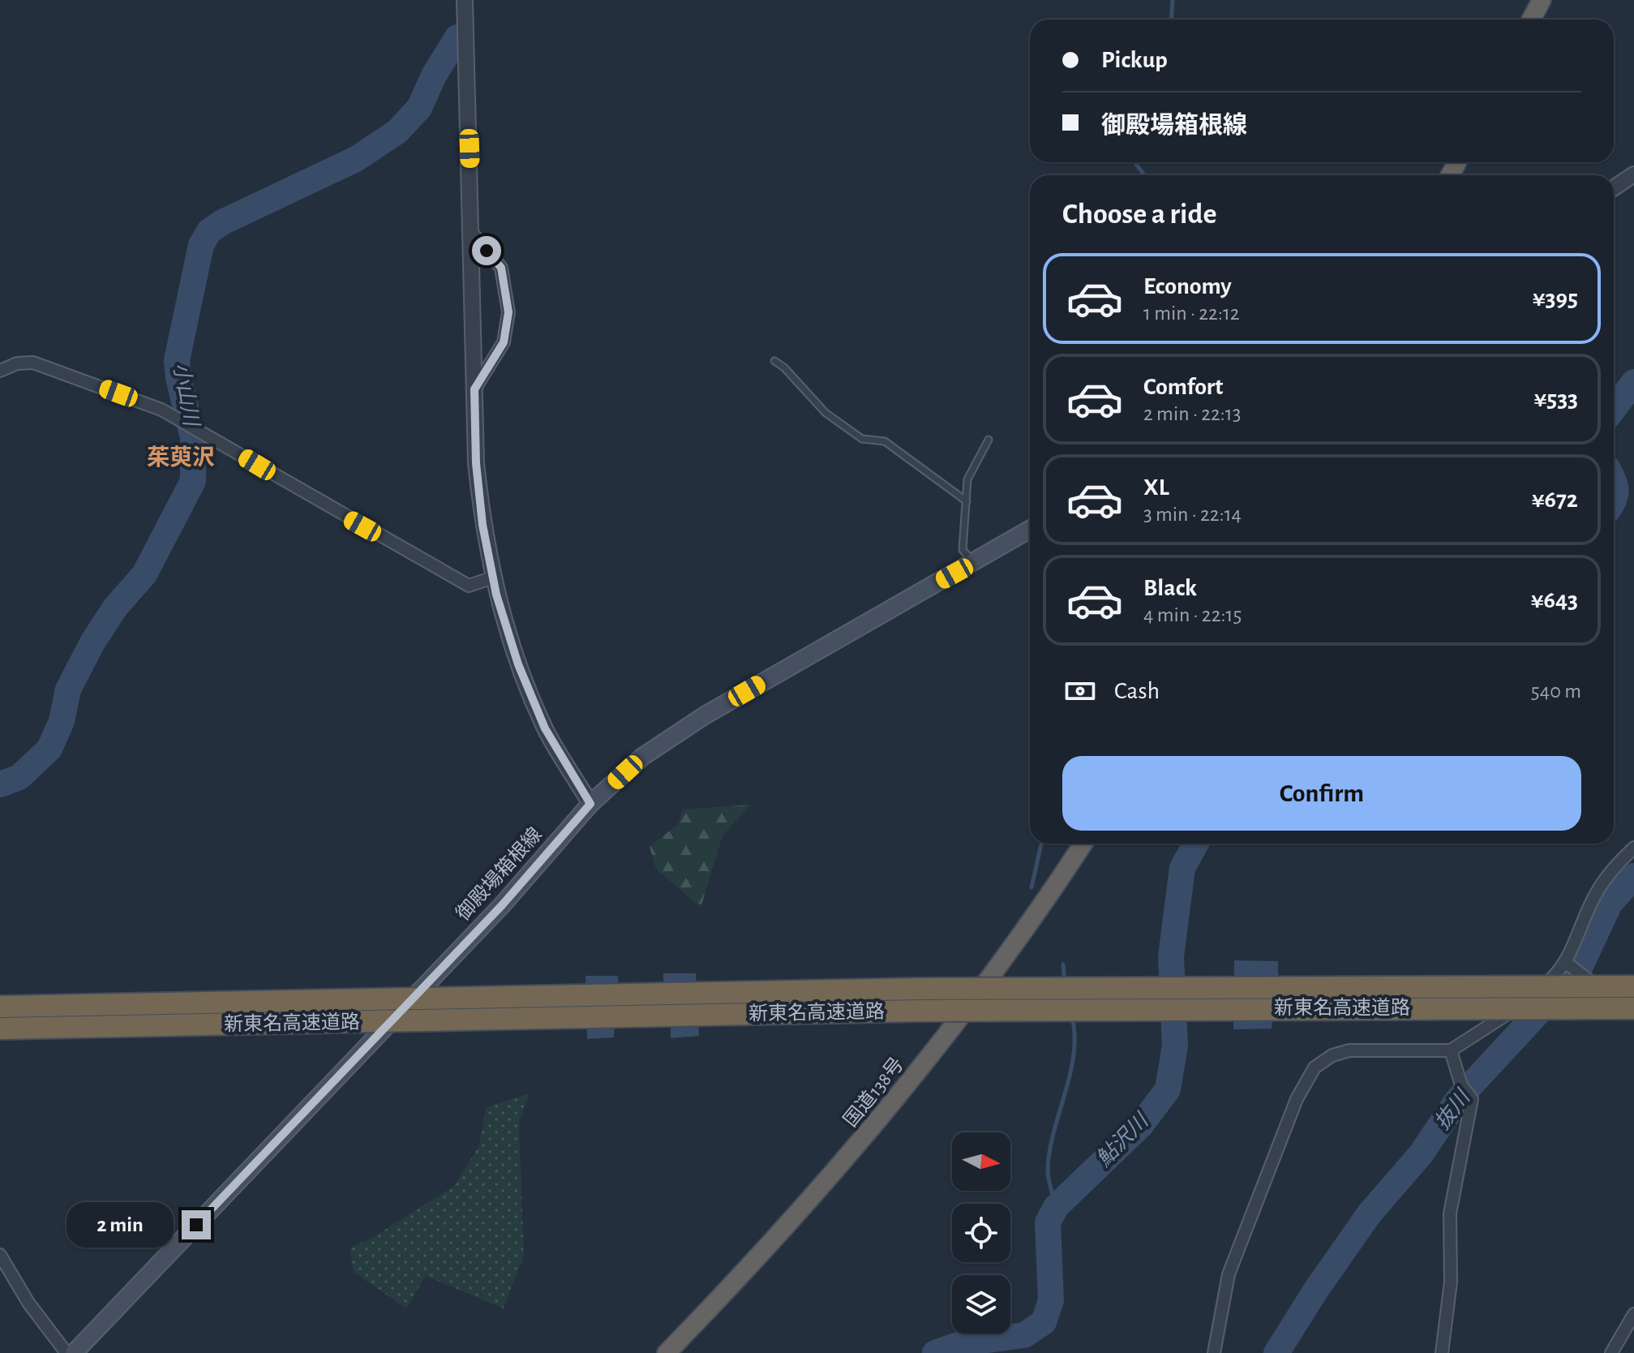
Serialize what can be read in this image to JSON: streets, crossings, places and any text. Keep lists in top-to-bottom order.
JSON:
{
  "streets": {
    "highway": ["新東名高速道路", "国道138号"],
    "main road": ["御殿場箱根線"]
  },
  "districts": ["茱萸沢"],
  "water": ["小山川", "抜川", "鮎沢川"],
  "north": "right",
  "page": {
    "banner": ["Pickup", "御殿場箱根線"],
    "heading": "Choose a ride",
    "list": [
      {
        "name": "Economy",
        "note": "1 min · 22:12",
        "value": "¥395"
      },
      {
        "name": "Comfort",
        "note": "2 min · 22:13",
        "value": "¥533"
      },
      {
        "name": "XL",
        "note": "3 min · 22:14",
        "value": "¥672"
      },
      {
        "name": "Black",
        "note": "4 min · 22:15",
        "value": "¥643"
      }
    ],
    "pay": ["Cash", "540 m"],
    "buttons": "Confirm",
    "bubble": "2 min"
  }
}
